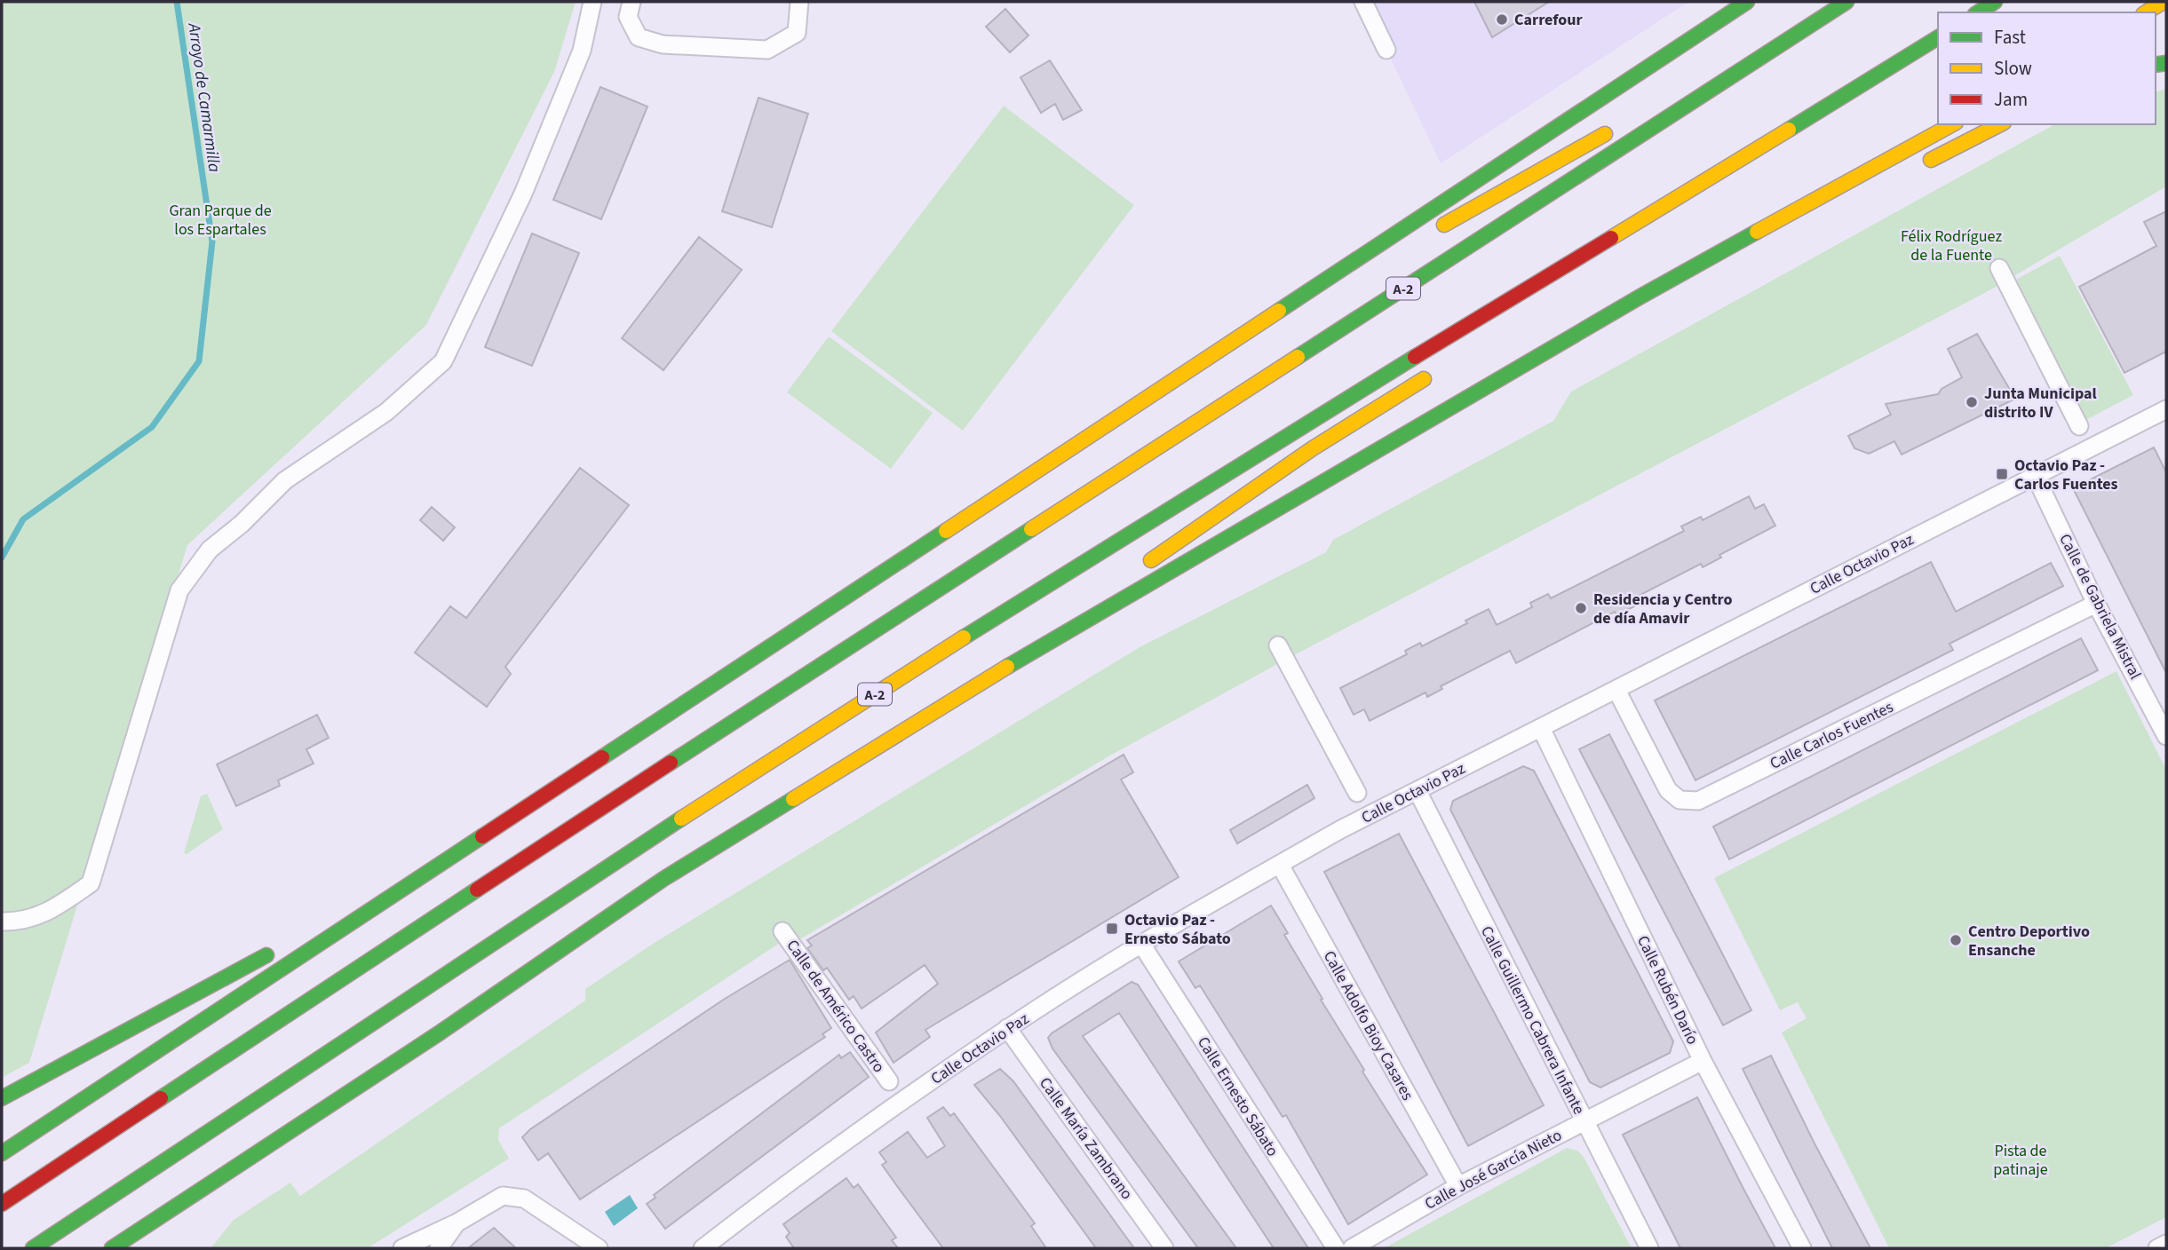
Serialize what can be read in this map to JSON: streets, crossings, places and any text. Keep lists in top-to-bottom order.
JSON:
{
  "streets": {
    "highway": ["A-2"],
    "street": [
      "Calle Octavio Paz",
      "Calle de Gabriela Mistral",
      "Calle Carlos Fuentes",
      "Calle Rubén Darío",
      "Calle de Américo Castro",
      "Calle Guillermo Cabrera Infante",
      "Calle Adolfo Bioy Casares",
      "Calle Ernesto Sábato",
      "Calle María Zambrano",
      "Calle José García Nieto"
    ]
  },
  "crossings": [
    ["Calle Octavio Paz", "Calle de Gabriela Mistral"],
    ["Calle Octavio Paz", "Calle Carlos Fuentes"],
    ["Calle Octavio Paz", "Calle Rubén Darío"],
    ["Calle Octavio Paz", "Calle Guillermo Cabrera Infante"],
    ["Calle Octavio Paz", "Calle Adolfo Bioy Casares"],
    ["Calle Octavio Paz", "Calle Ernesto Sábato"],
    ["Calle Octavio Paz", "Calle María Zambrano"],
    ["Calle de Gabriela Mistral", "Calle Carlos Fuentes"],
    ["Calle Rubén Darío", "Calle José García Nieto"],
    ["Calle Guillermo Cabrera Infante", "Calle José García Nieto"],
    ["Calle Adolfo Bioy Casares", "Calle José García Nieto"]
  ],
  "water": ["Arroyo de Camarmilla"],
  "parks": ["Gran Parque de los Espartales", "Félix Rodríguez de la Fuente", "Pista de patinaje"],
  "places": {
    "other": [
      "Carrefour",
      "Junta Municipal distrito IV",
      "Residencia y Centro de día Amavir",
      "Centro Deportivo Ensanche"
    ],
    "transit": ["Octavio Paz - Carlos Fuentes", "Octavio Paz - Ernesto Sábato"]
  },
  "legend": ["Fast", "Slow", "Jam"]
}
